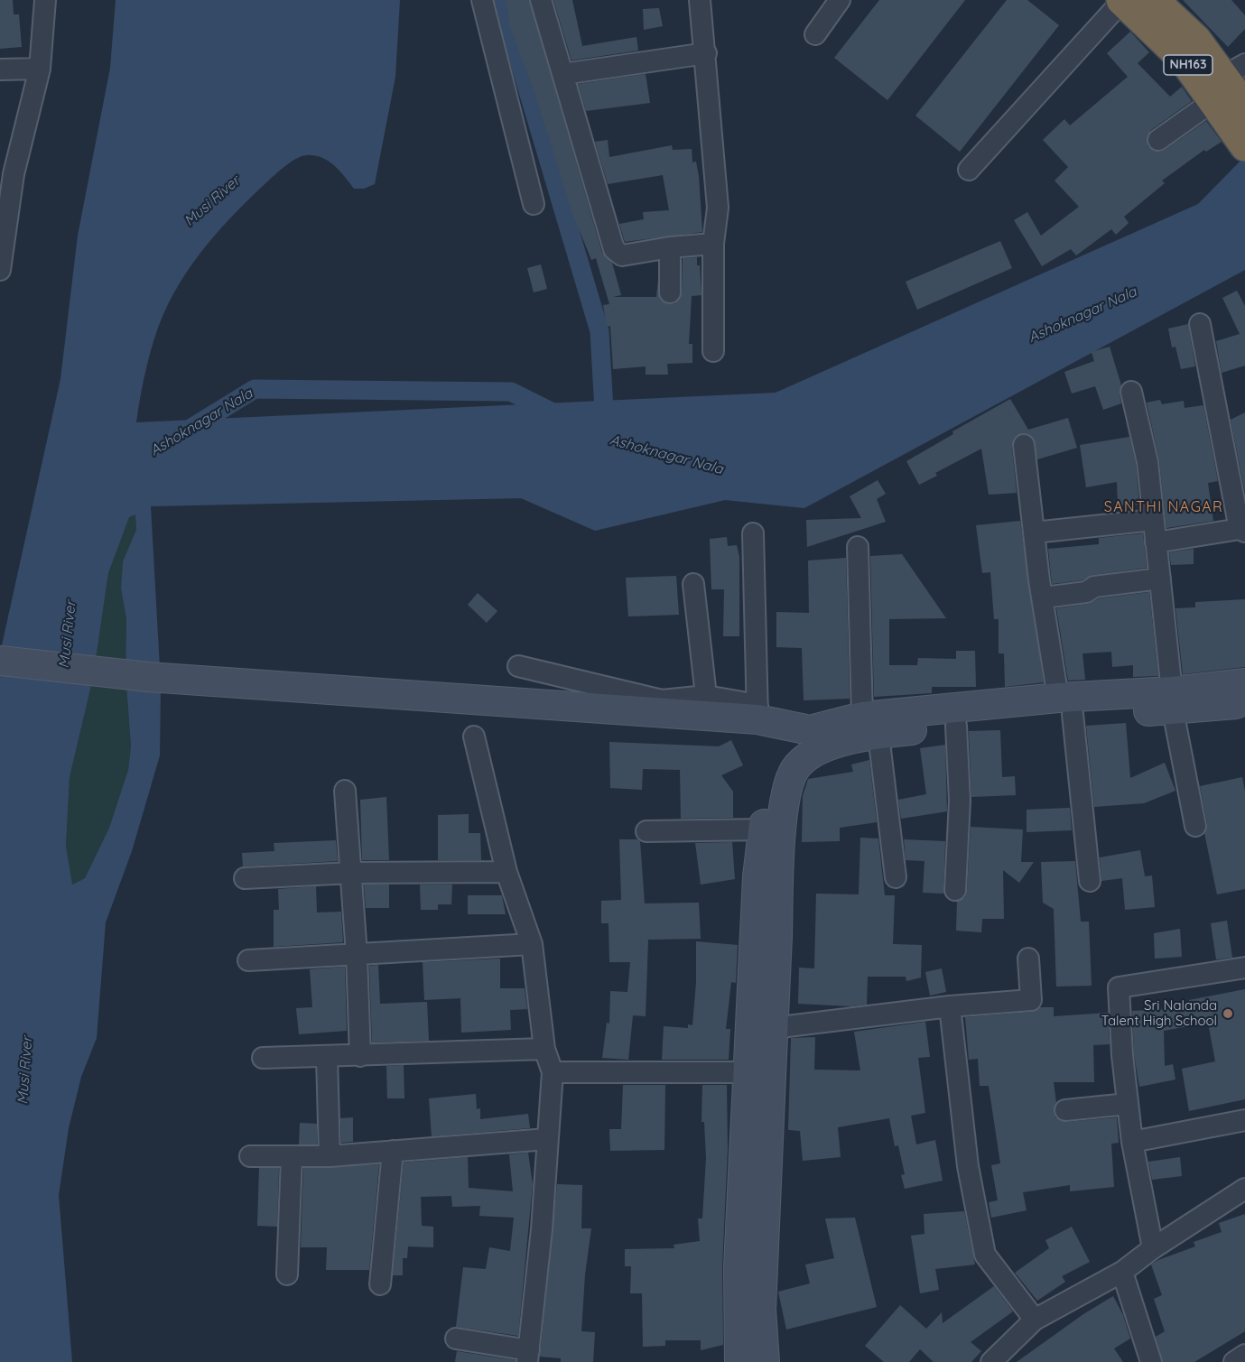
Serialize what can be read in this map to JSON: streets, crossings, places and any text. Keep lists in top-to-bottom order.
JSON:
{
  "streets": {
    "highway": ["NH163"]
  },
  "districts": ["SANTHI NAGAR"],
  "water": ["Musi River", "Ashoknagar Nala"],
  "places": ["Sri Nalanda Talent High School"]
}
